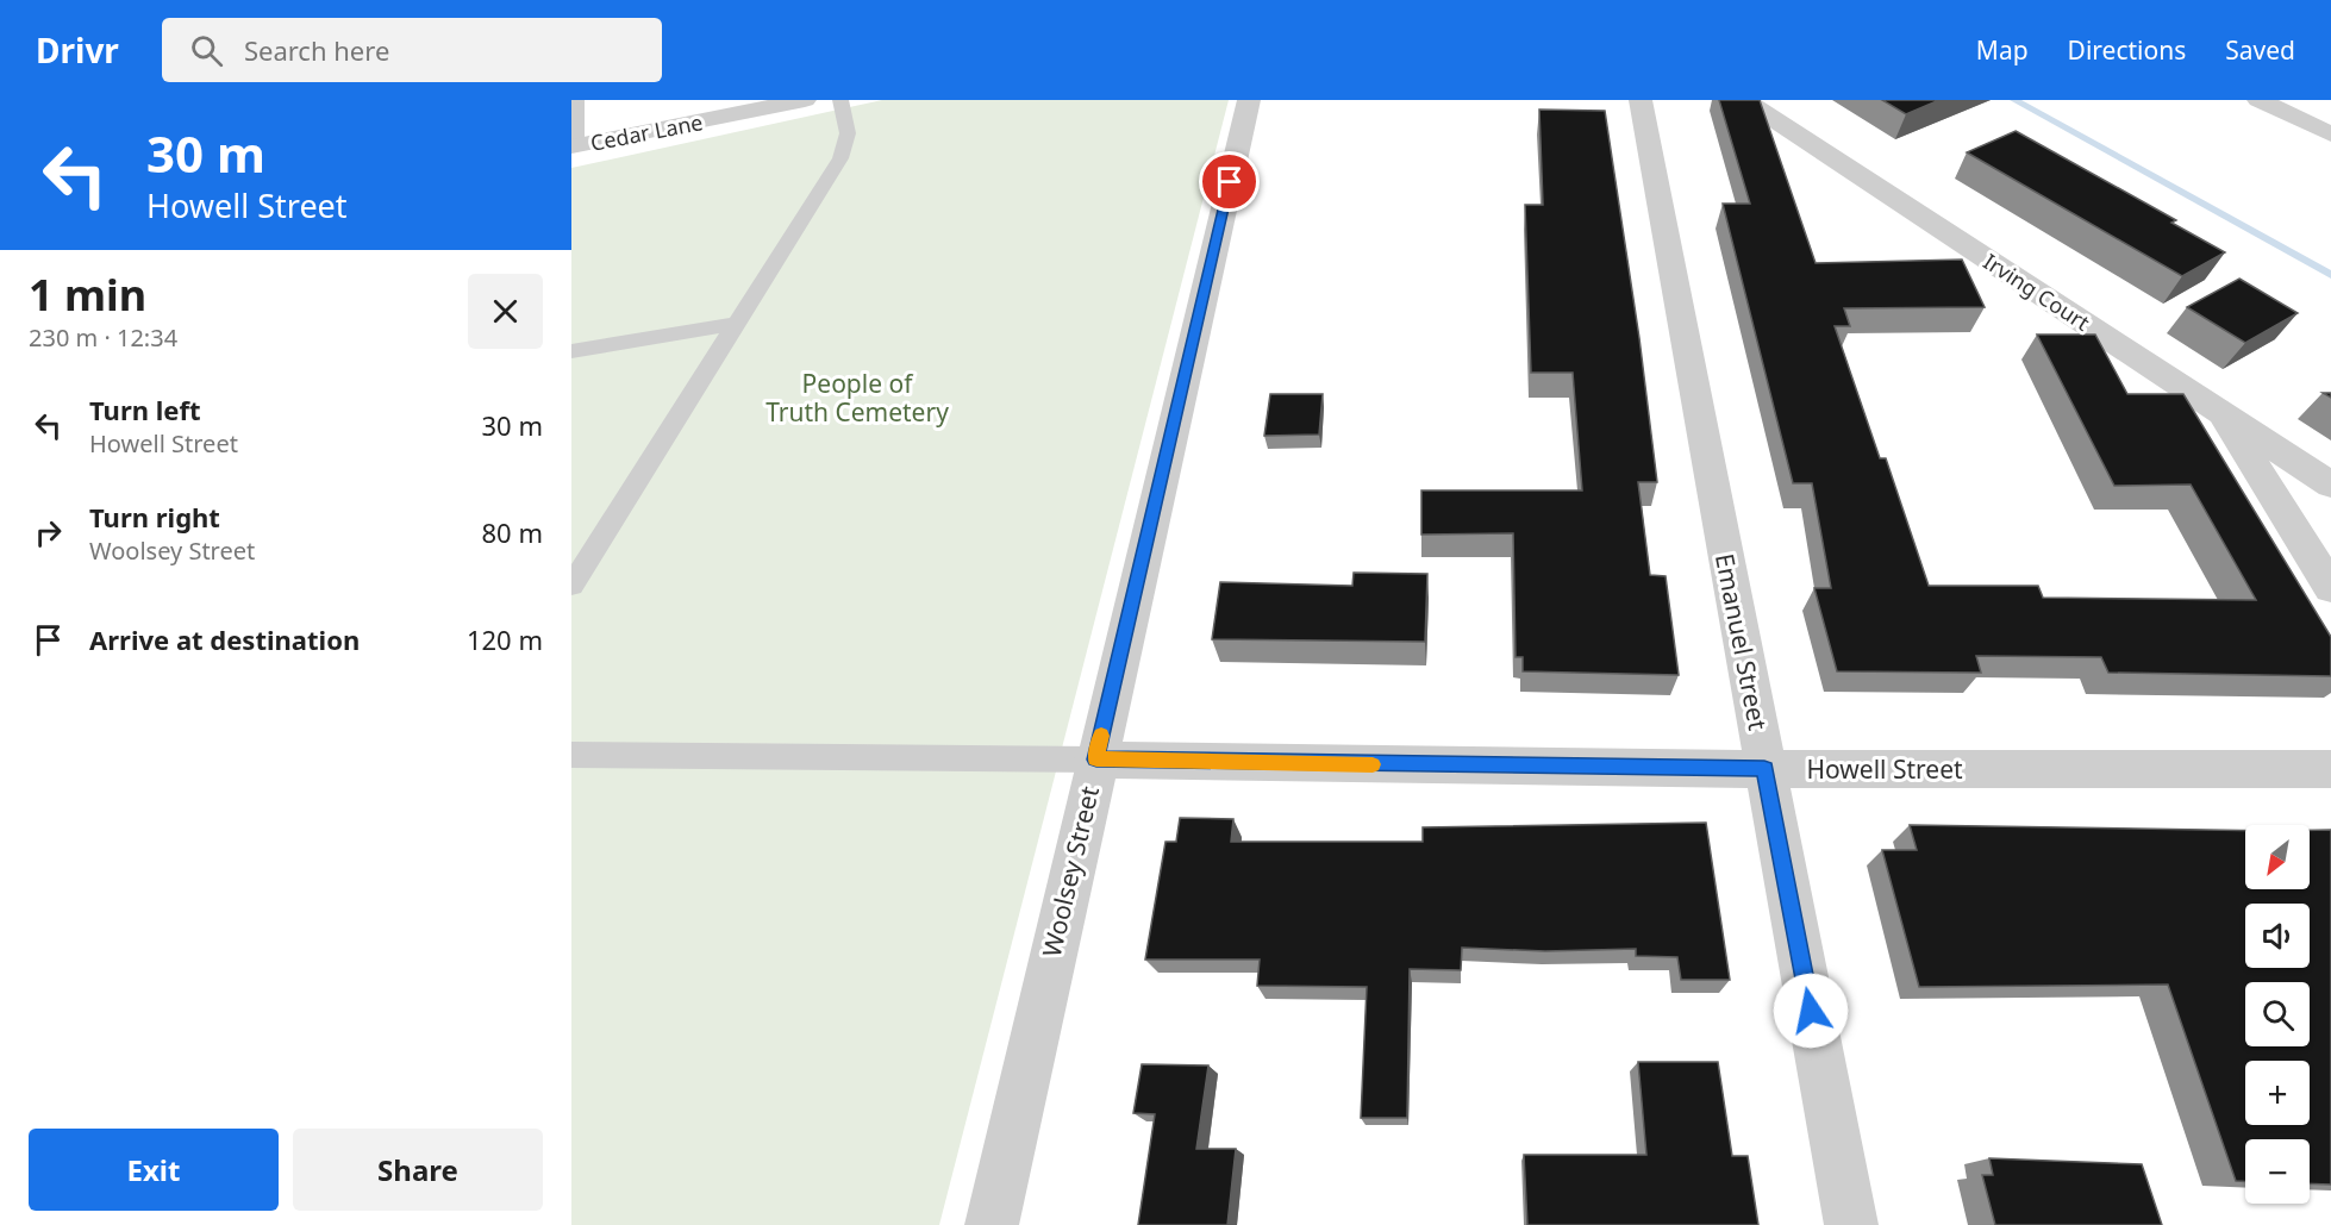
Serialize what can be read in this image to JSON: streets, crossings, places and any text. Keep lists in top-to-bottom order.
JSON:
{
  "streets": {
    "street": [
      "Cedar Lane",
      "Irving Court",
      "Emanuel Street",
      "Howell Street",
      "Woolsey Street"
    ]
  },
  "crossings": [
    ["Emanuel Street", "Howell Street"],
    ["Howell Street", "Woolsey Street"]
  ],
  "parks": ["People of Truth Cemetery"],
  "north": "bottom left",
  "page": {
    "header": "Drivr",
    "search": "Search here",
    "nav": ["Map", "Directions", "Saved"],
    "turn": ["30 m", "Howell Street"],
    "heading": ["1 min", "230 m · 12:34"],
    "list": [
      {
        "name": "Turn left",
        "note": "Howell Street",
        "value": "30 m"
      },
      {
        "name": "Turn right",
        "note": "Woolsey Street",
        "value": "80 m"
      },
      {
        "name": "Arrive at destination",
        "value": "120 m"
      }
    ],
    "map_buttons": ["+", "−"],
    "buttons": ["Exit", "Share"]
  }
}
